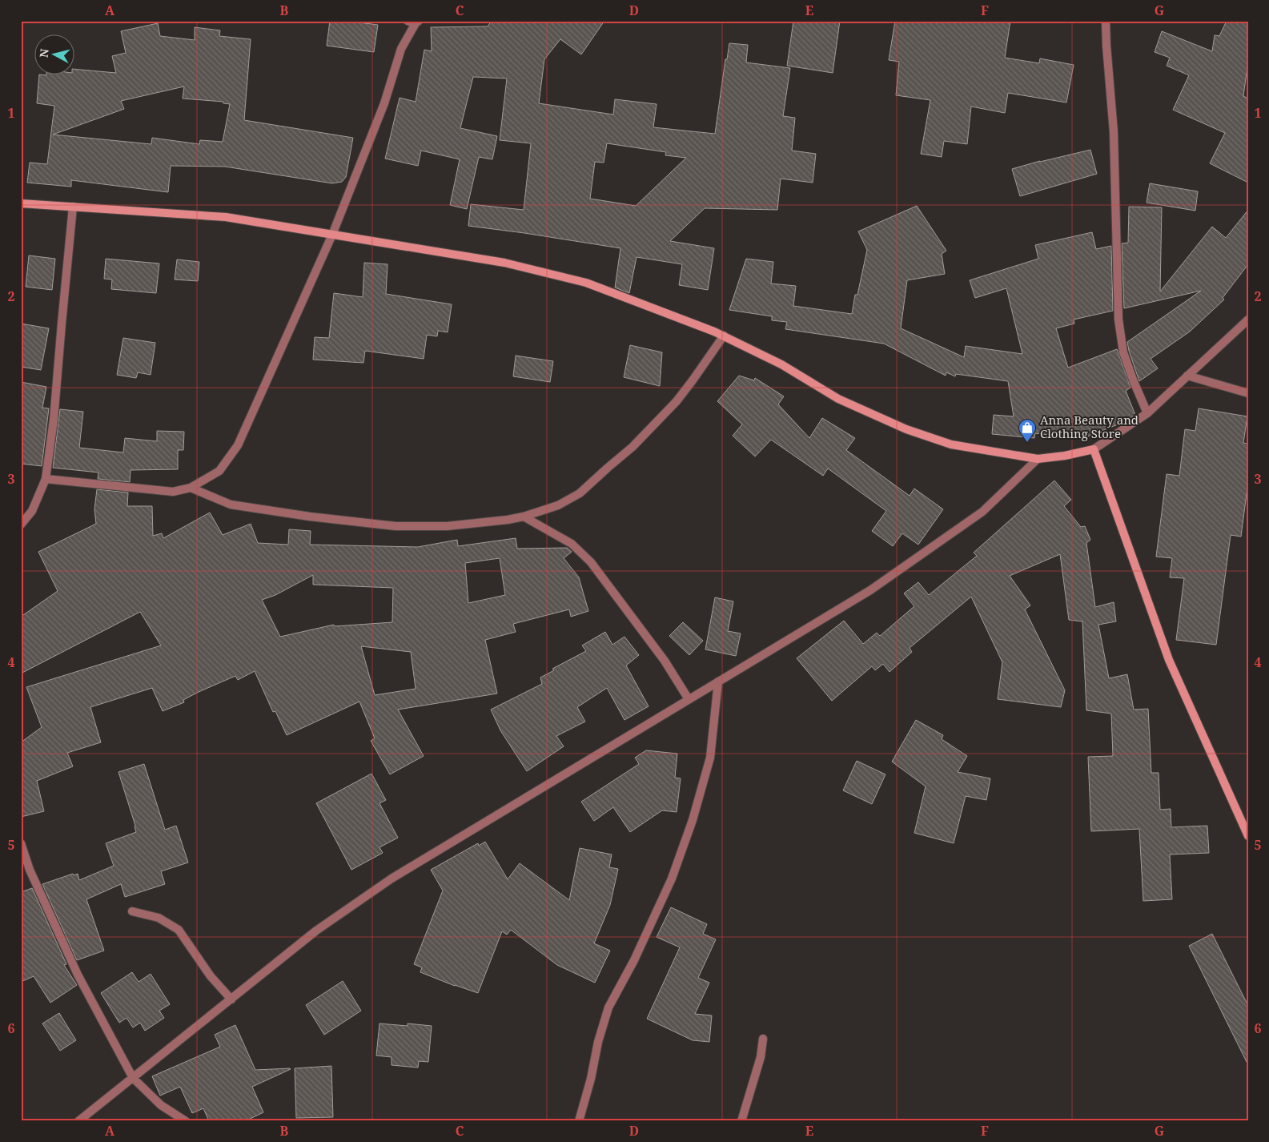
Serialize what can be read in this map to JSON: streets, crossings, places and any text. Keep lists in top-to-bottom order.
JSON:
{
  "places": {
    "shop": ["Anna Beauty and Clothing Store"]
  },
  "north": "left",
  "grid": {
    "columns": [
      "A",
      "B",
      "C",
      "D",
      "E",
      "F",
      "G"
    ],
    "rows": [
      "1",
      "2",
      "3",
      "4",
      "5",
      "6"
    ]
  }
}
